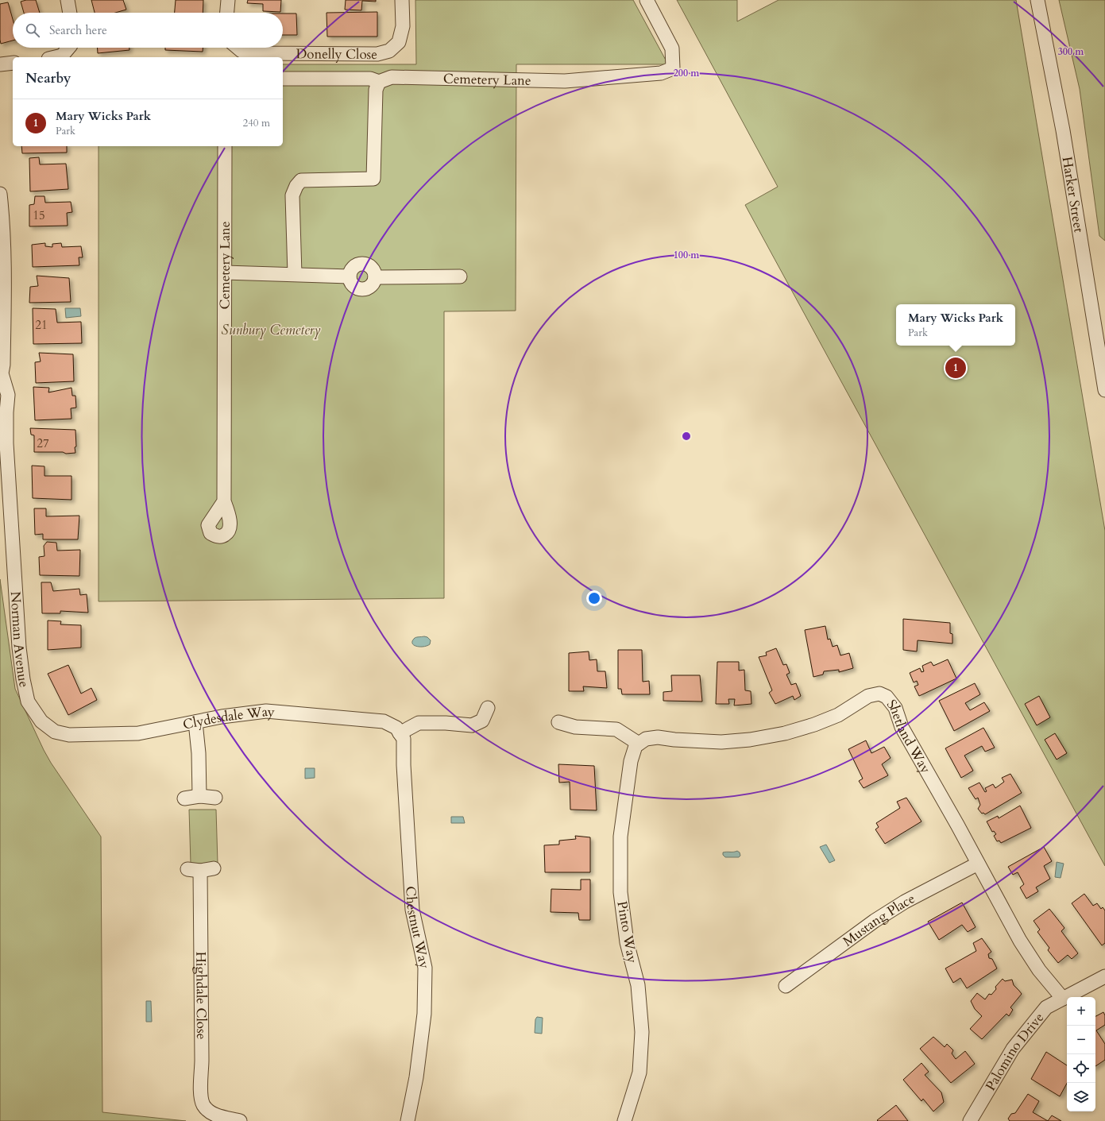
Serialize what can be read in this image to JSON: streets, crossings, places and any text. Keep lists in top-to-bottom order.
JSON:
{
  "streets": {
    "street": [
      "Donelly Close",
      "Cemetery Lane",
      "Harker Street",
      "Norman Avenue",
      "Clydesdale Way",
      "Shetland Way",
      "Mustang Place",
      "Chestnut Way",
      "Pinto Way",
      "Highdale Close",
      "Palomino Drive"
    ]
  },
  "crossings": [
    ["Norman Avenue", "Clydesdale Way"],
    ["Clydesdale Way", "Chestnut Way"],
    ["Shetland Way", "Mustang Place"],
    ["Shetland Way", "Pinto Way"],
    ["Shetland Way", "Palomino Drive"]
  ],
  "parks": ["Sunbury Cemetery"],
  "house_numbers": ["15", "21", "27"],
  "page": {
    "search": "Search here",
    "heading": "Nearby",
    "list": [
      {
        "mark": "1",
        "name": "Mary Wicks Park",
        "note": "Park",
        "value": "240 m"
      }
    ],
    "popup": ["Mary Wicks Park", "Park"],
    "pins": "1",
    "map_buttons": ["+", "−"]
  },
  "rings": ["300 m", "200 m", "100 m"]
}
